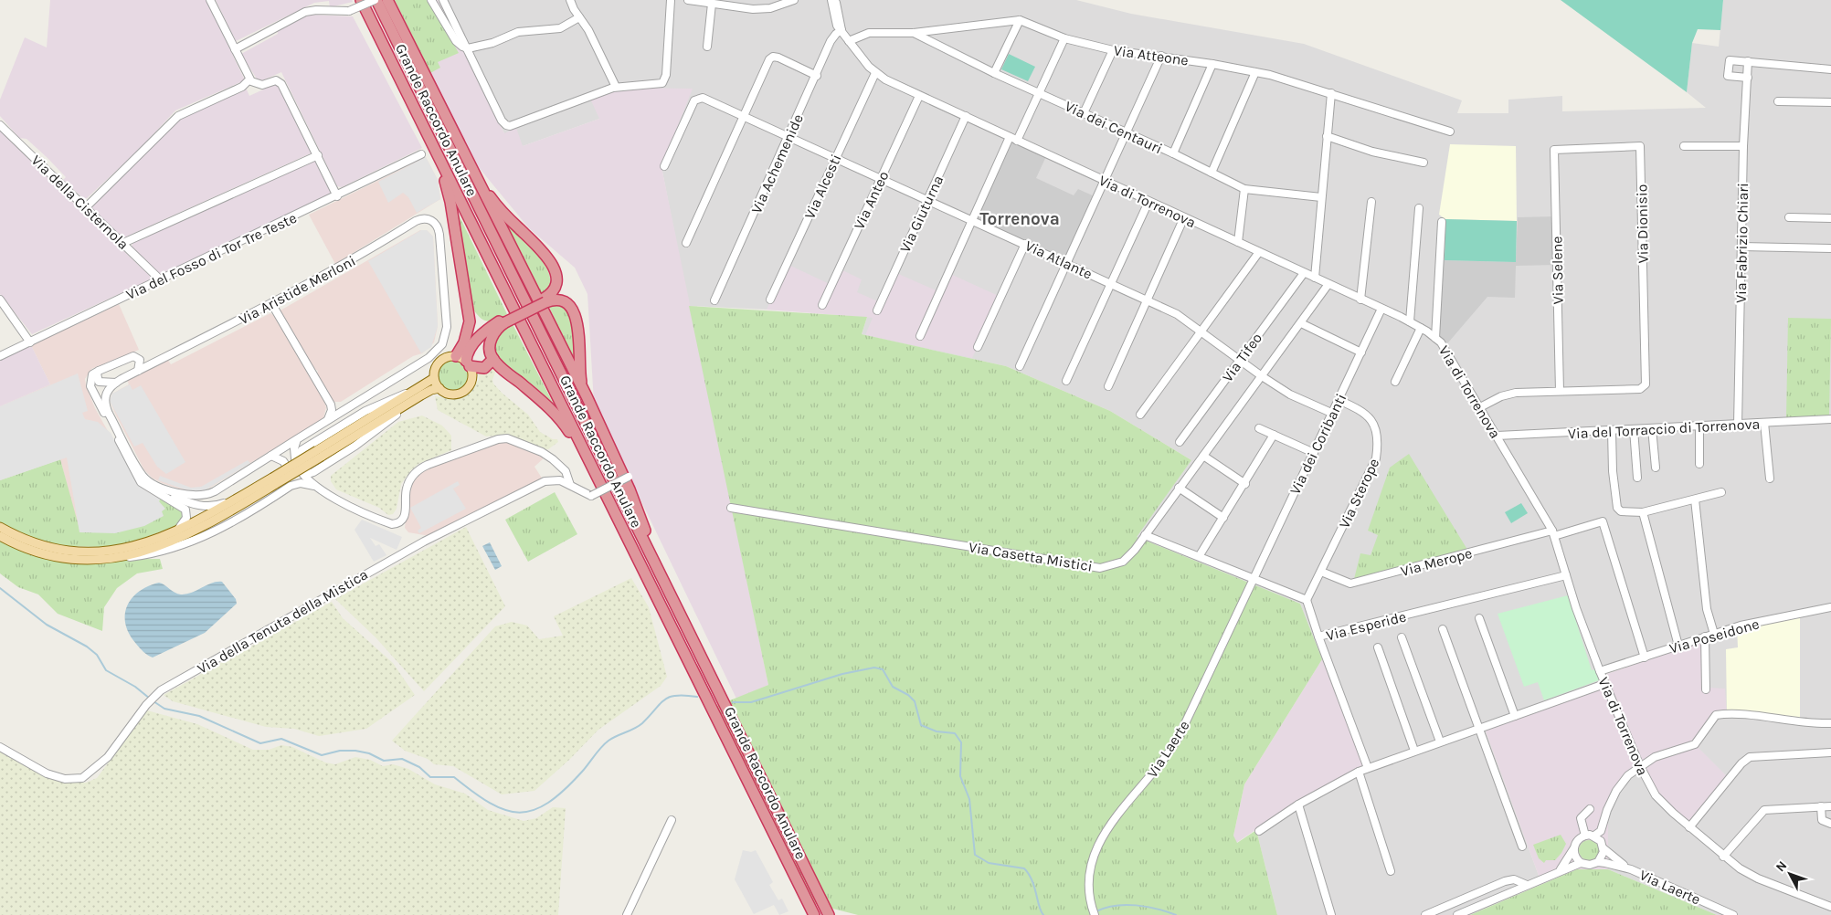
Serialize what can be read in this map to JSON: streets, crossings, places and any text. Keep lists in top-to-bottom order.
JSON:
{
  "streets": {
    "highway": ["Grande Raccordo Anulare"],
    "street": [
      "Via Atteone",
      "Via dei Centauri",
      "Via Achemenide",
      "Via Alcesti",
      "Via Anteo",
      "Via di Torrenova",
      "Via della Cisternola",
      "Via Giuturna",
      "Via Dionisio",
      "Via Fabrizio Chiari",
      "Via del Fosso di Tor Tre Teste",
      "Via Atlante",
      "Via Selene",
      "Via Aristide Merloni",
      "Via Tifeo",
      "Via del Torraccio di Torrenova",
      "Via dei Coribanti",
      "Via Sterope",
      "Via Casetta Mistici",
      "Via Merope",
      "Via della Tenuta della Mistica",
      "Via Esperide",
      "Via Poseidone",
      "Via Laerte"
    ]
  },
  "crossings": [
    ["Via Atteone", "Via dei Centauri"],
    ["Via Atteone", "Via di Torrenova"],
    ["Via Achemenide", "Via di Torrenova"],
    ["Via Achemenide", "Via Atlante"],
    ["Via Alcesti", "Via di Torrenova"],
    ["Via Alcesti", "Via Atlante"],
    ["Via Anteo", "Via di Torrenova"],
    ["Via Anteo", "Via Atlante"],
    ["Via di Torrenova", "Via Giuturna"],
    ["Via di Torrenova", "Via Tifeo"],
    ["Via di Torrenova", "Via del Torraccio di Torrenova"],
    ["Via di Torrenova", "Via dei Coribanti"],
    ["Via di Torrenova", "Via Casetta Mistici"],
    ["Via di Torrenova", "Via Merope"],
    ["Via di Torrenova", "Via Esperide"],
    ["Via di Torrenova", "Via Poseidone"],
    ["Via della Cisternola", "Via del Fosso di Tor Tre Teste"],
    ["Via Giuturna", "Via Atlante"],
    ["Via Dionisio", "Via Selene"],
    ["Via Fabrizio Chiari", "Via del Torraccio di Torrenova"],
    ["Via Atlante", "Via Tifeo"],
    ["Via Atlante", "Via dei Coribanti"],
    ["Via Atlante", "Via Casetta Mistici"],
    ["Via dei Coribanti", "Via Sterope"],
    ["Via dei Coribanti", "Via Laerte"],
    ["Via Sterope", "Via Merope"],
    ["Via Sterope", "Via Esperide"],
    ["Via Merope", "Via Poseidone"]
  ],
  "districts": ["Torrenova"],
  "north": "top left"
}
